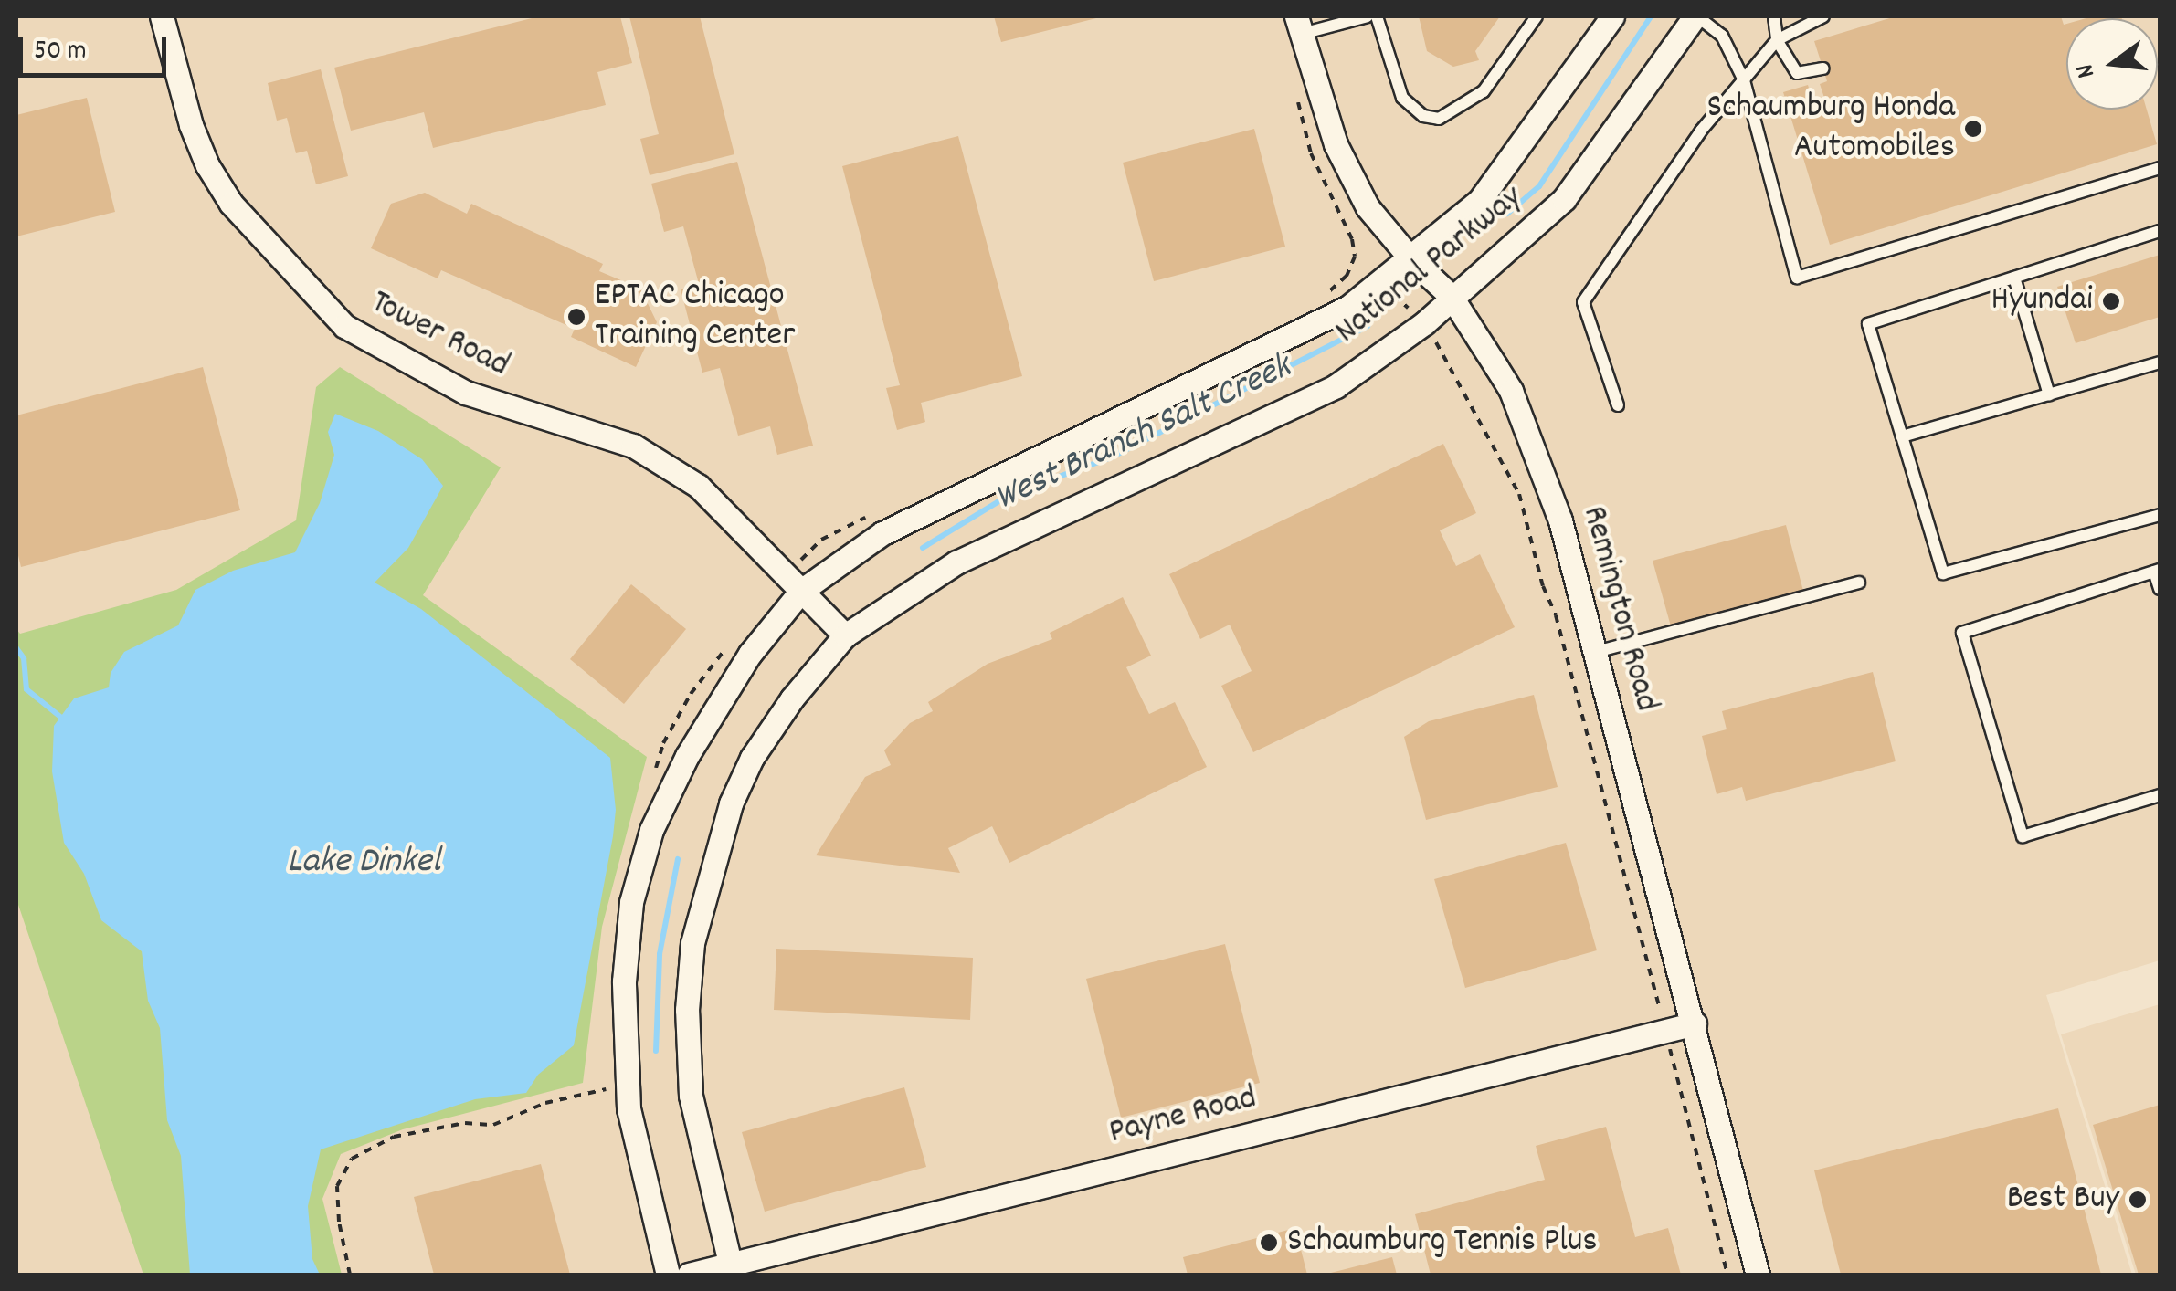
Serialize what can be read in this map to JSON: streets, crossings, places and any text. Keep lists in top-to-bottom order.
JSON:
{
  "streets": {
    "street": [
      "National Parkway",
      "Tower Road",
      "Remington Road",
      "Payne Road"
    ]
  },
  "crossings": [
    ["National Parkway", "Tower Road"],
    ["National Parkway", "Remington Road"],
    ["National Parkway", "Payne Road"],
    ["Remington Road", "Payne Road"]
  ],
  "water": ["West Branch Salt Creek", "Lake Dinkel"],
  "places": [
    "Schaumburg Honda Automobiles",
    "Hyundai",
    "EPTAC Chicago Training Center",
    "Best Buy",
    "Schaumburg Tennis Plus"
  ],
  "scale_bar": "50 m",
  "north": "left"
}
